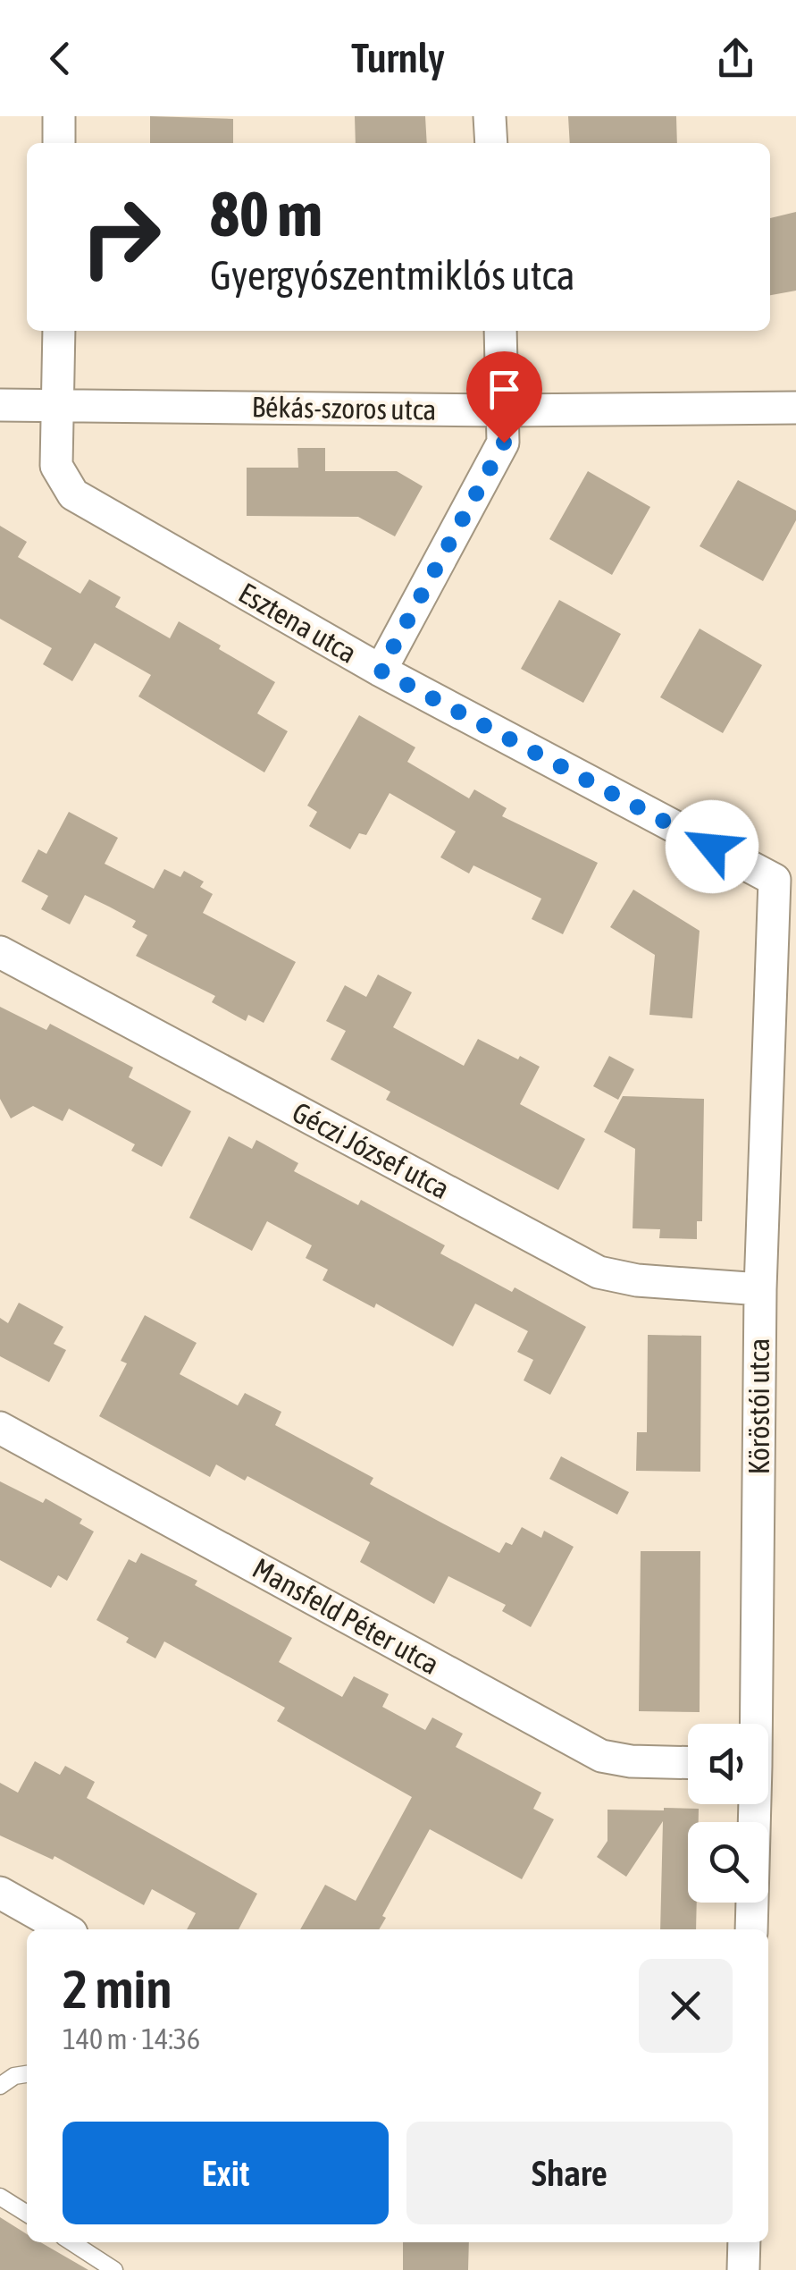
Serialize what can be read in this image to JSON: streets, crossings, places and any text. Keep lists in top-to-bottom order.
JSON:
{
  "streets": {
    "street": [
      "Békás-szoros utca",
      "Esztena utca",
      "Géczi József utca",
      "Köröstói utca",
      "Mansfeld Péter utca"
    ]
  },
  "crossings": [
    ["Békás-szoros utca", "Esztena utca"],
    ["Esztena utca", "Köröstói utca"],
    ["Géczi József utca", "Köröstói utca"]
  ],
  "page": {
    "header": "Turnly",
    "turn": ["80 m", "Gyergyószentmiklós utca"],
    "heading": ["2 min", "140 m · 14:36"],
    "buttons": ["Exit", "Share"]
  }
}
